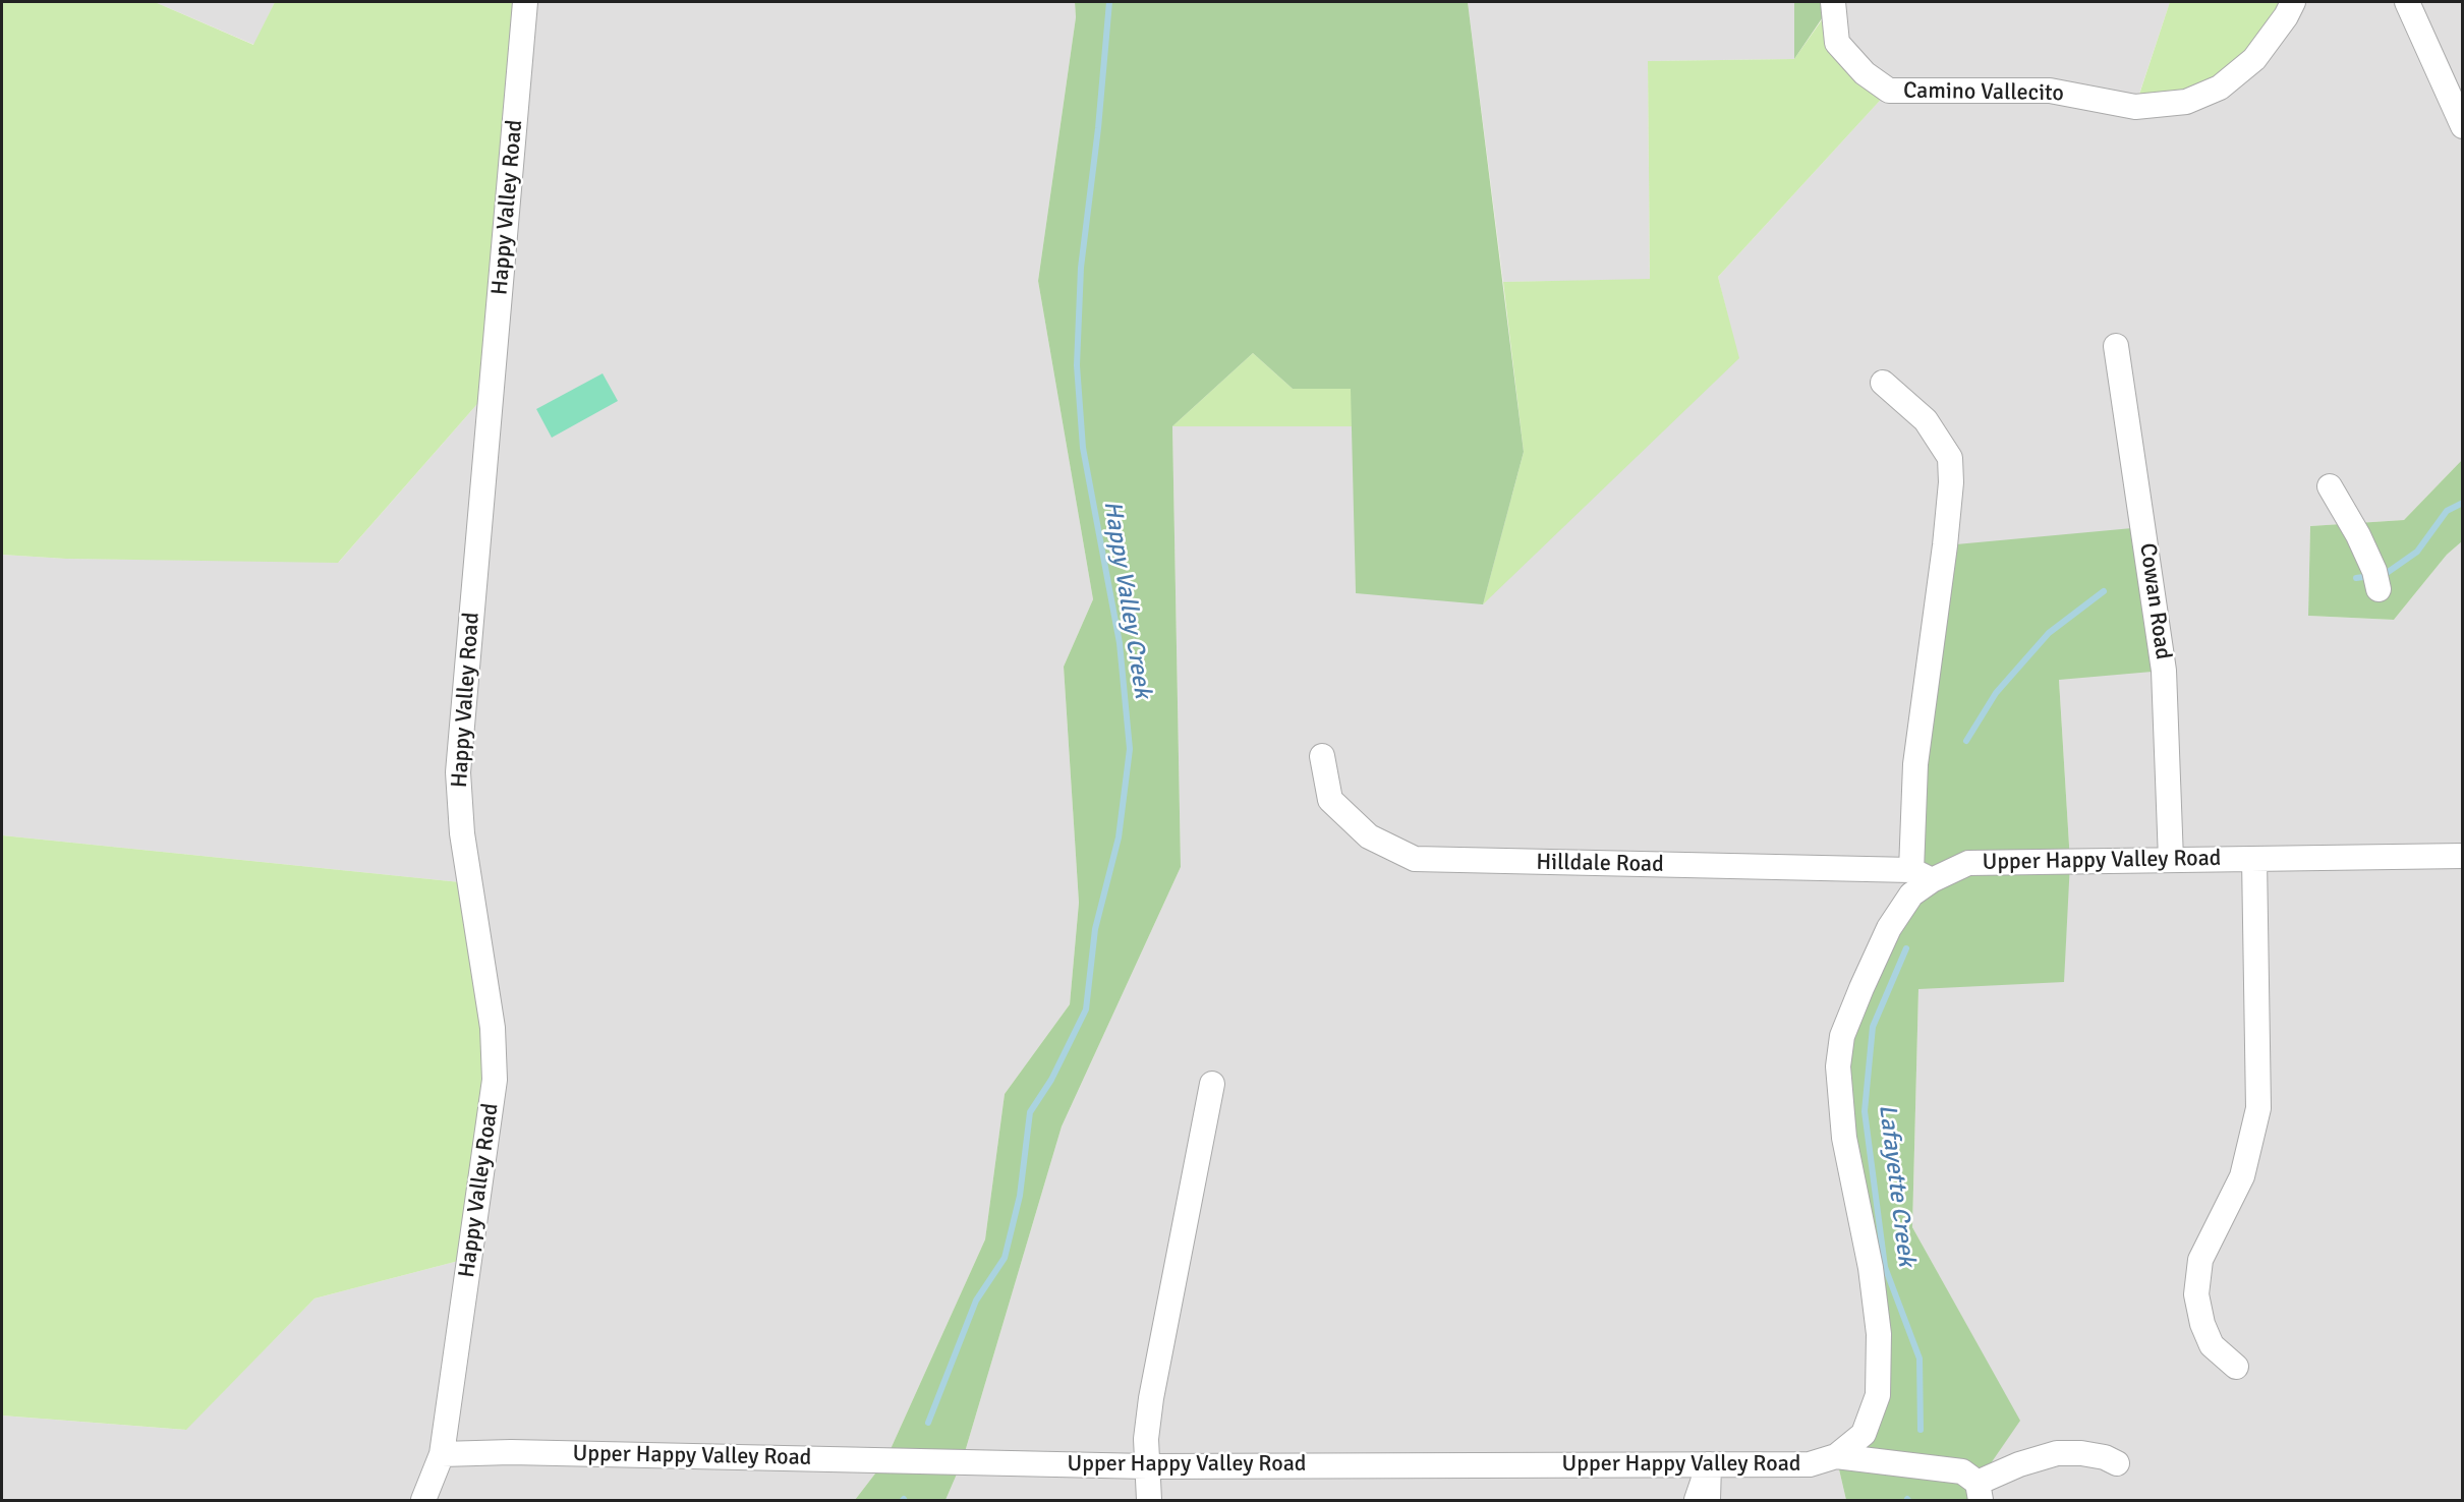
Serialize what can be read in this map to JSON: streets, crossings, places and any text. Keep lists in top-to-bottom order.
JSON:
{
  "streets": {
    "street": [
      "Camino Vallecito",
      "Happy Valley Road",
      "Cowan Road",
      "Upper Happy Valley Road",
      "Hilldale Road"
    ]
  },
  "crossings": [
    ["Happy Valley Road", "Upper Happy Valley Road"],
    ["Cowan Road", "Upper Happy Valley Road"],
    ["Upper Happy Valley Road", "Hilldale Road"]
  ],
  "water": ["Happy Valley Creek", "Lafayette Creek"]
}
